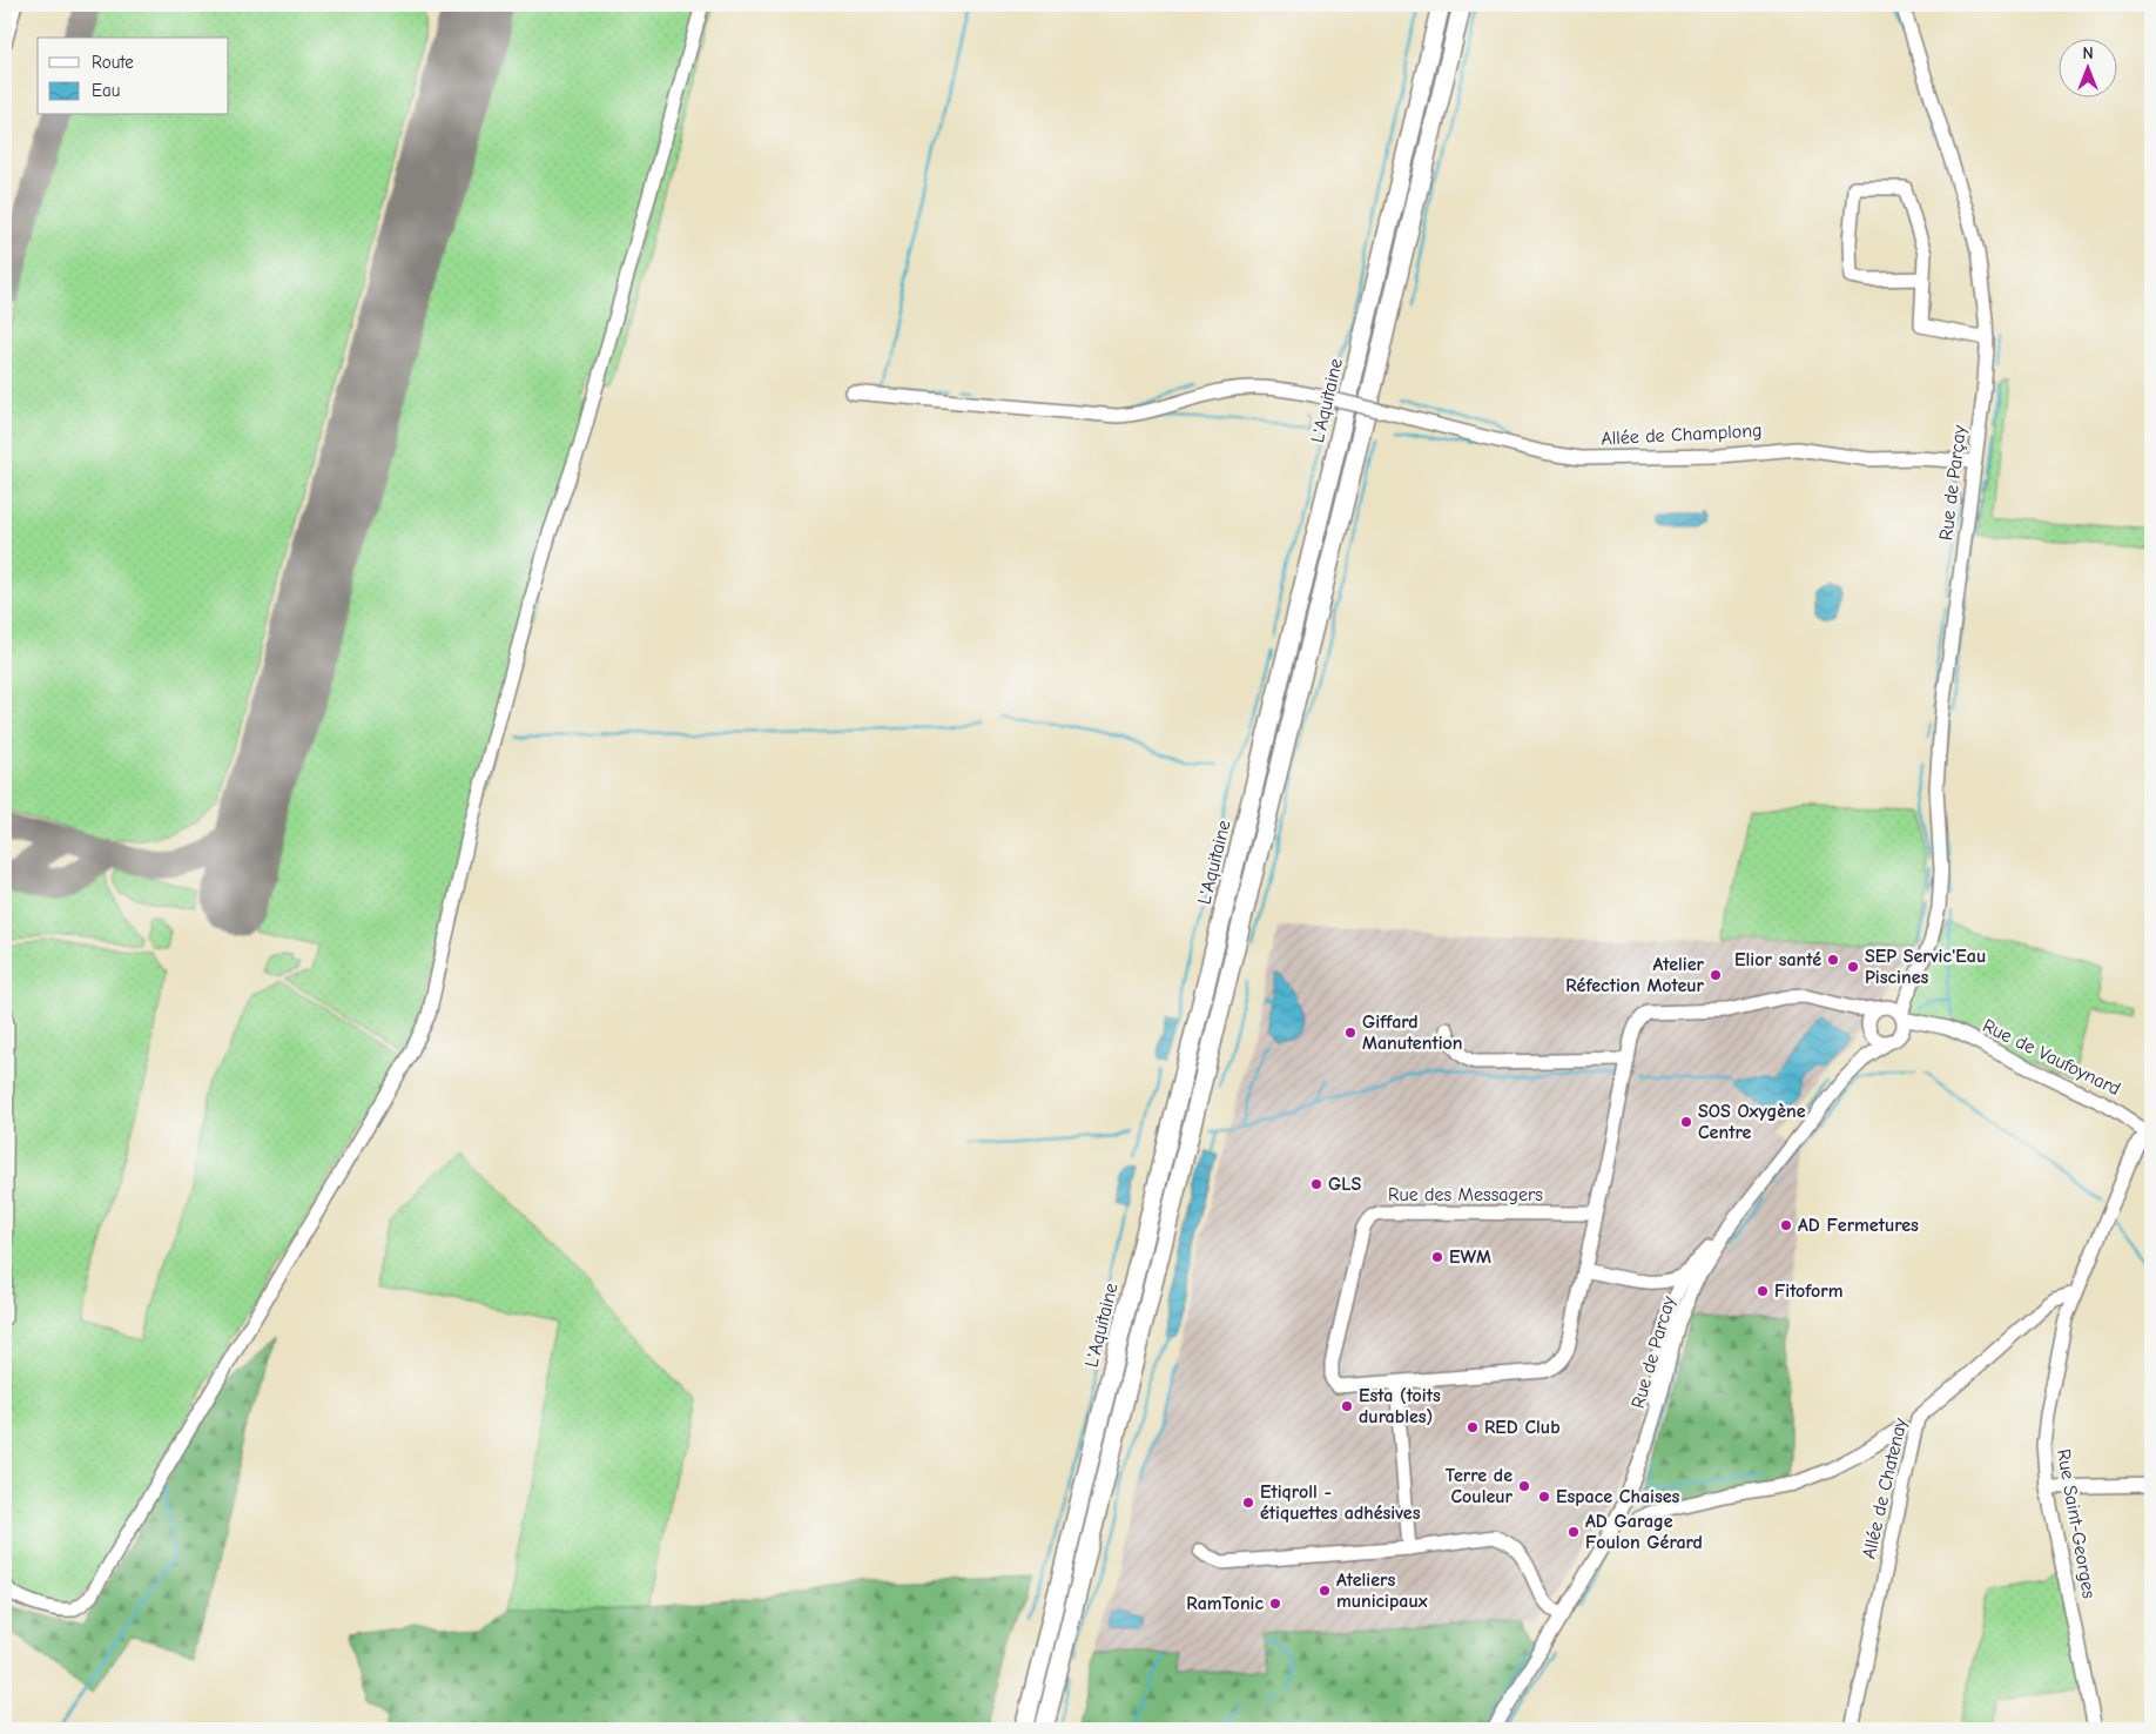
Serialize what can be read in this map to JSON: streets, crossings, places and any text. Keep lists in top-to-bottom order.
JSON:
{
  "streets": {
    "highway": ["L'Aquitaine"],
    "street": [
      "Allée de Champlong",
      "Rue de Parçay",
      "Rue de Vaufoynard",
      "Rue des Messagers",
      "Rue de Parcay",
      "Allée de Chatenay",
      "Rue Saint-Georges"
    ]
  },
  "crossings": [
    ["Allée de Champlong", "Rue de Parçay"],
    ["Rue de Parçay", "Rue de Vaufoynard"],
    ["Rue de Parçay", "Rue de Parcay"],
    ["Rue de Vaufoynard", "Rue de Parcay"],
    ["Rue de Vaufoynard", "Rue Saint-Georges"],
    ["Allée de Chatenay", "Rue Saint-Georges"]
  ],
  "places": [
    "Elior santé",
    "SEP Servic'Eau Piscines",
    "Atelier Réfection Moteur",
    "Giffard Manutention",
    "SOS Oxygène Centre",
    "GLS",
    "AD Fermetures",
    "EWM",
    "Fitoform",
    "Esta (toits durables)",
    "RED Club",
    "Terre de Couleur",
    "Espace Chaises",
    "Etiqroll - étiquettes adhésives",
    "AD Garage Foulon Gérard",
    "Ateliers municipaux",
    "RamTonic"
  ],
  "legend": ["Route", "Eau"],
  "north": "top"
}
